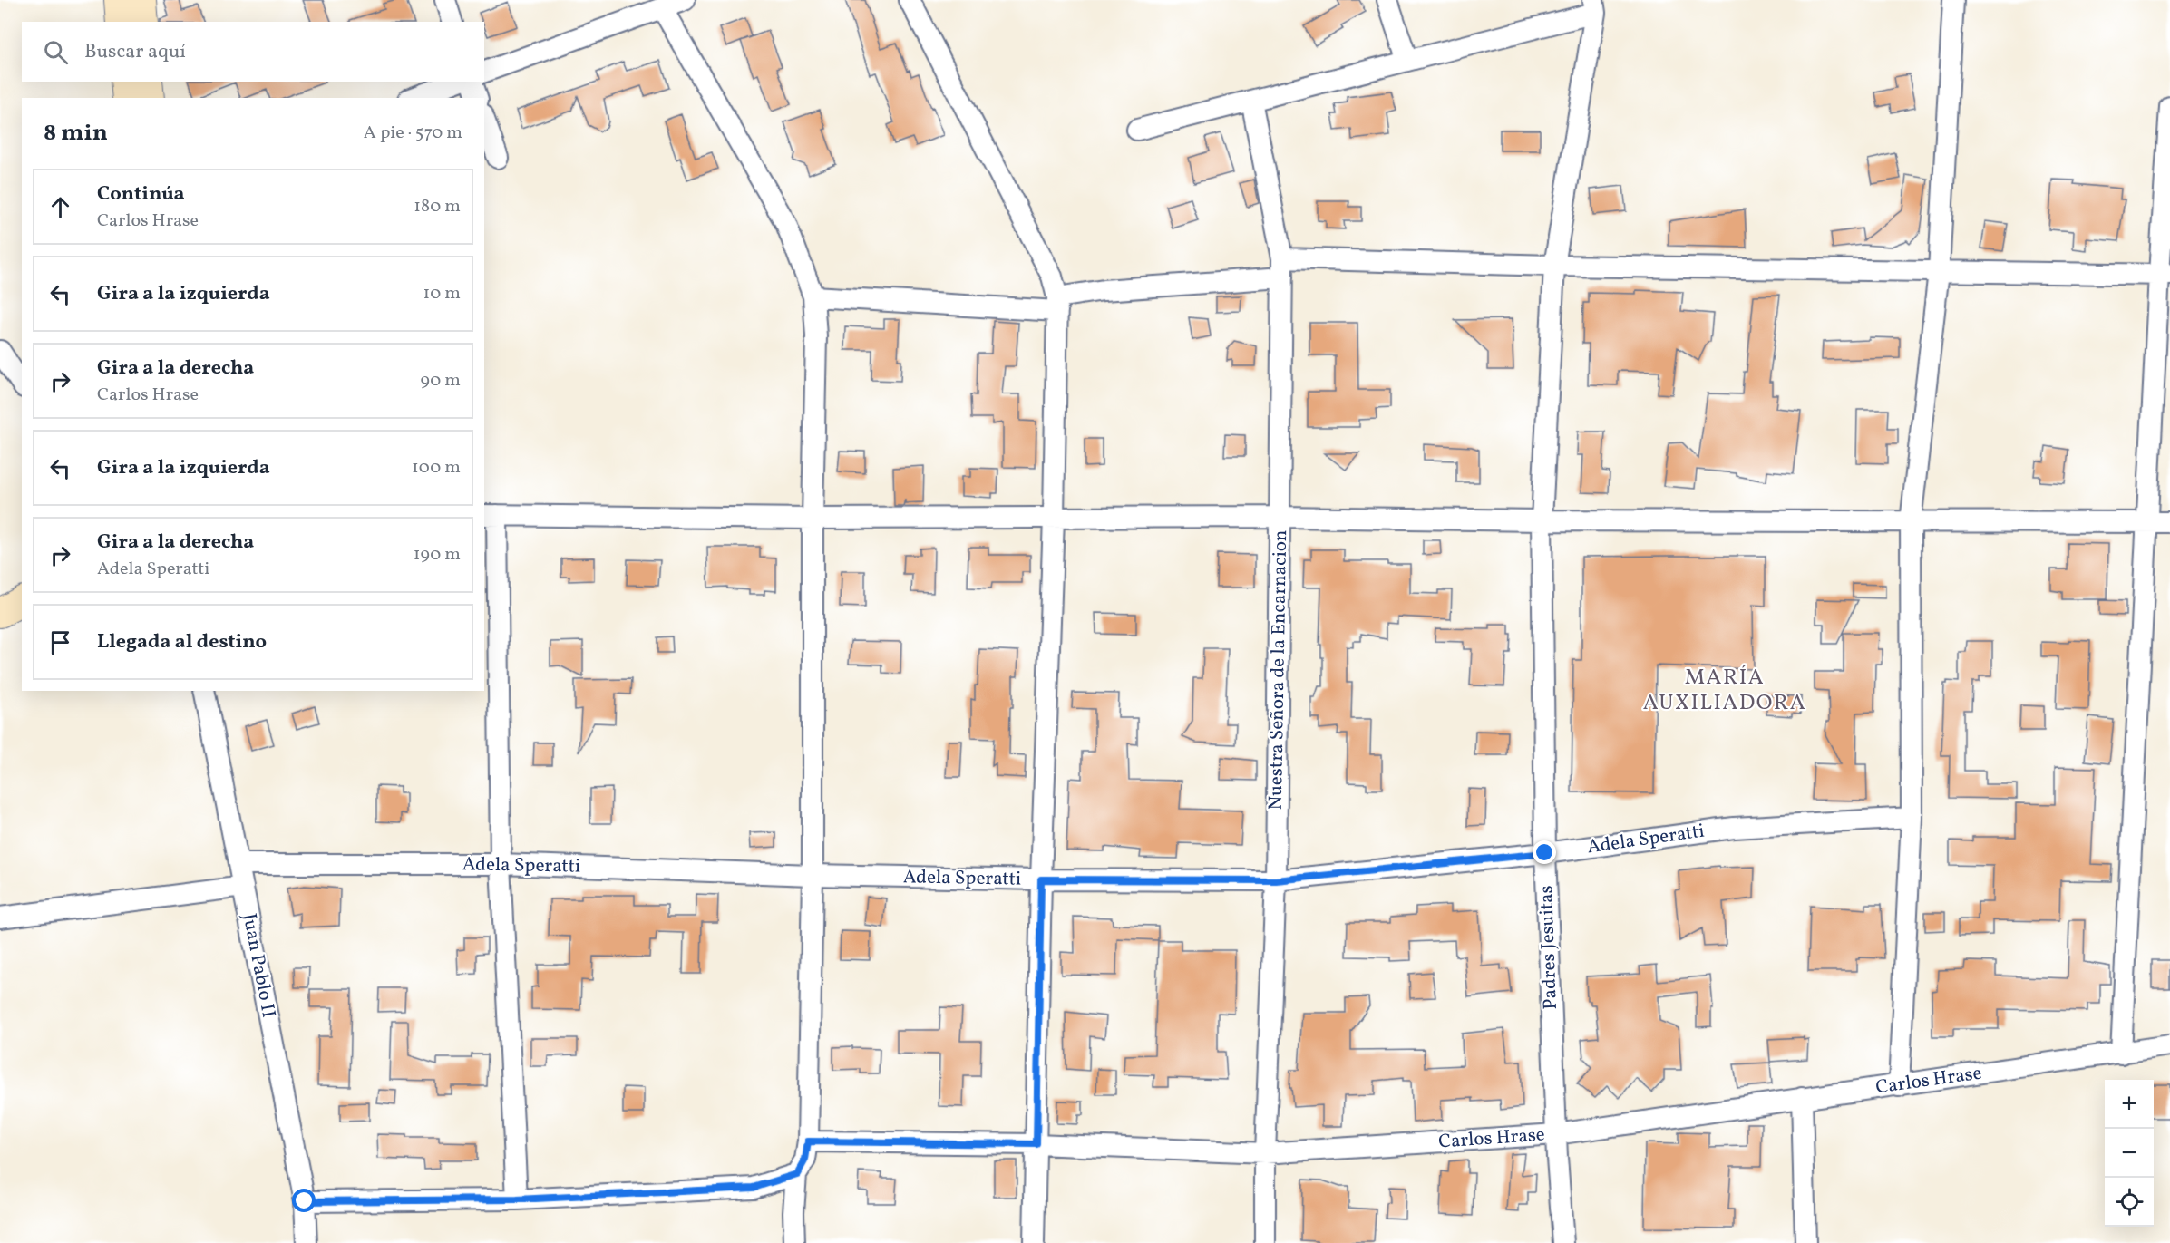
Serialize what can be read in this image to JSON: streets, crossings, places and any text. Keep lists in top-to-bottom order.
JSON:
{
  "streets": {
    "street": [
      "Nuestra Señora de la Encarnacion",
      "Adela Speratti",
      "Padres Jesuitas",
      "Juan Pablo II",
      "Carlos Hrase"
    ]
  },
  "crossings": [
    ["Nuestra Señora de la Encarnacion", "Adela Speratti"],
    ["Nuestra Señora de la Encarnacion", "Carlos Hrase"],
    ["Adela Speratti", "Padres Jesuitas"],
    ["Adela Speratti", "Juan Pablo II"],
    ["Padres Jesuitas", "Carlos Hrase"]
  ],
  "districts": ["MARÍA AUXILIADORA"],
  "page": {
    "search": "Buscar aquí",
    "heading": ["8 min", "A pie · 570 m"],
    "list": [
      ["Continúa", "Carlos Hrase", "180 m"],
      ["Gira a la izquierda", "10 m"],
      ["Gira a la derecha", "Carlos Hrase", "90 m"],
      ["Gira a la izquierda", "100 m"],
      ["Gira a la derecha", "Adela Speratti", "190 m"],
      "Llegada al destino"
    ],
    "map_buttons": ["+", "−"]
  }
}
